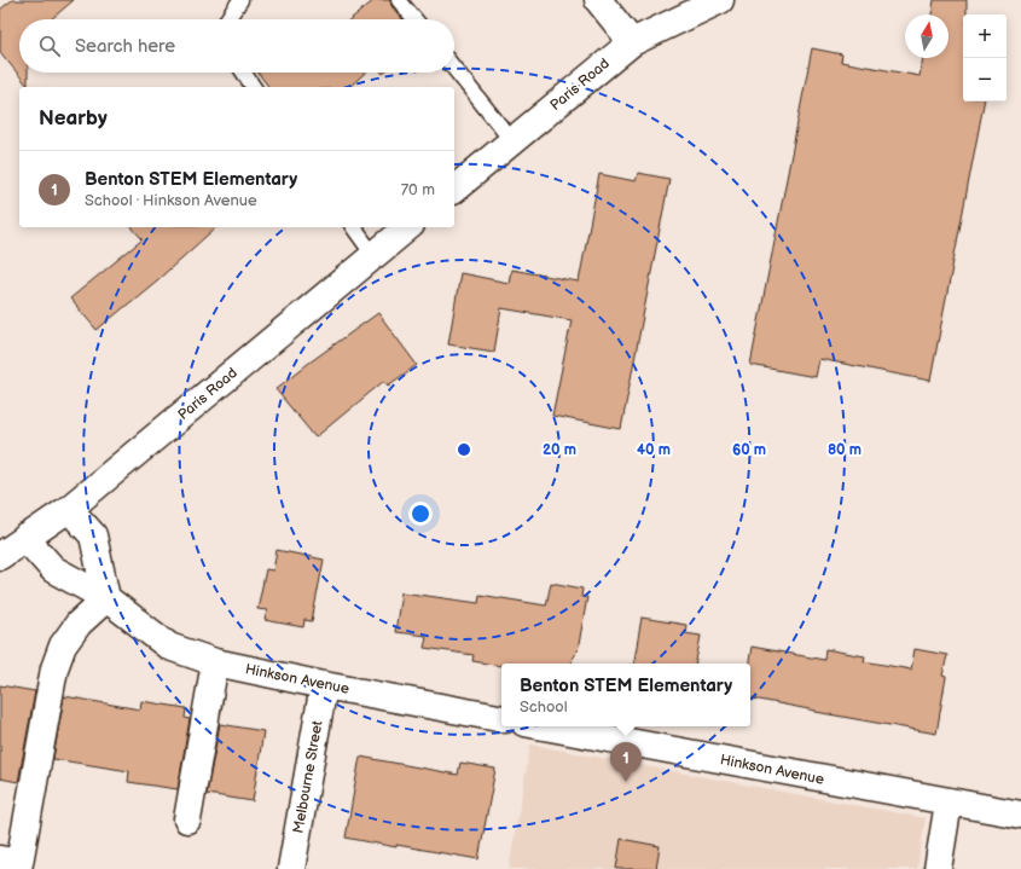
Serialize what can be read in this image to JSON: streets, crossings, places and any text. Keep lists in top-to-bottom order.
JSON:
{
  "streets": {
    "street": ["Paris Road", "Hinkson Avenue", "Melbourne Street"]
  },
  "crossings": [
    ["Paris Road", "Hinkson Avenue"],
    ["Hinkson Avenue", "Melbourne Street"]
  ],
  "north": "top",
  "page": {
    "map_buttons": ["+", "−"],
    "search": "Search here",
    "heading": "Nearby",
    "list": [
      {
        "mark": "1",
        "name": "Benton STEM Elementary",
        "note": "School · Hinkson Avenue",
        "value": "70 m"
      }
    ],
    "popup": ["Benton STEM Elementary", "School"],
    "pins": "1"
  },
  "rings": [
    "20 m",
    "40 m",
    "60 m",
    "80 m"
  ]
}
